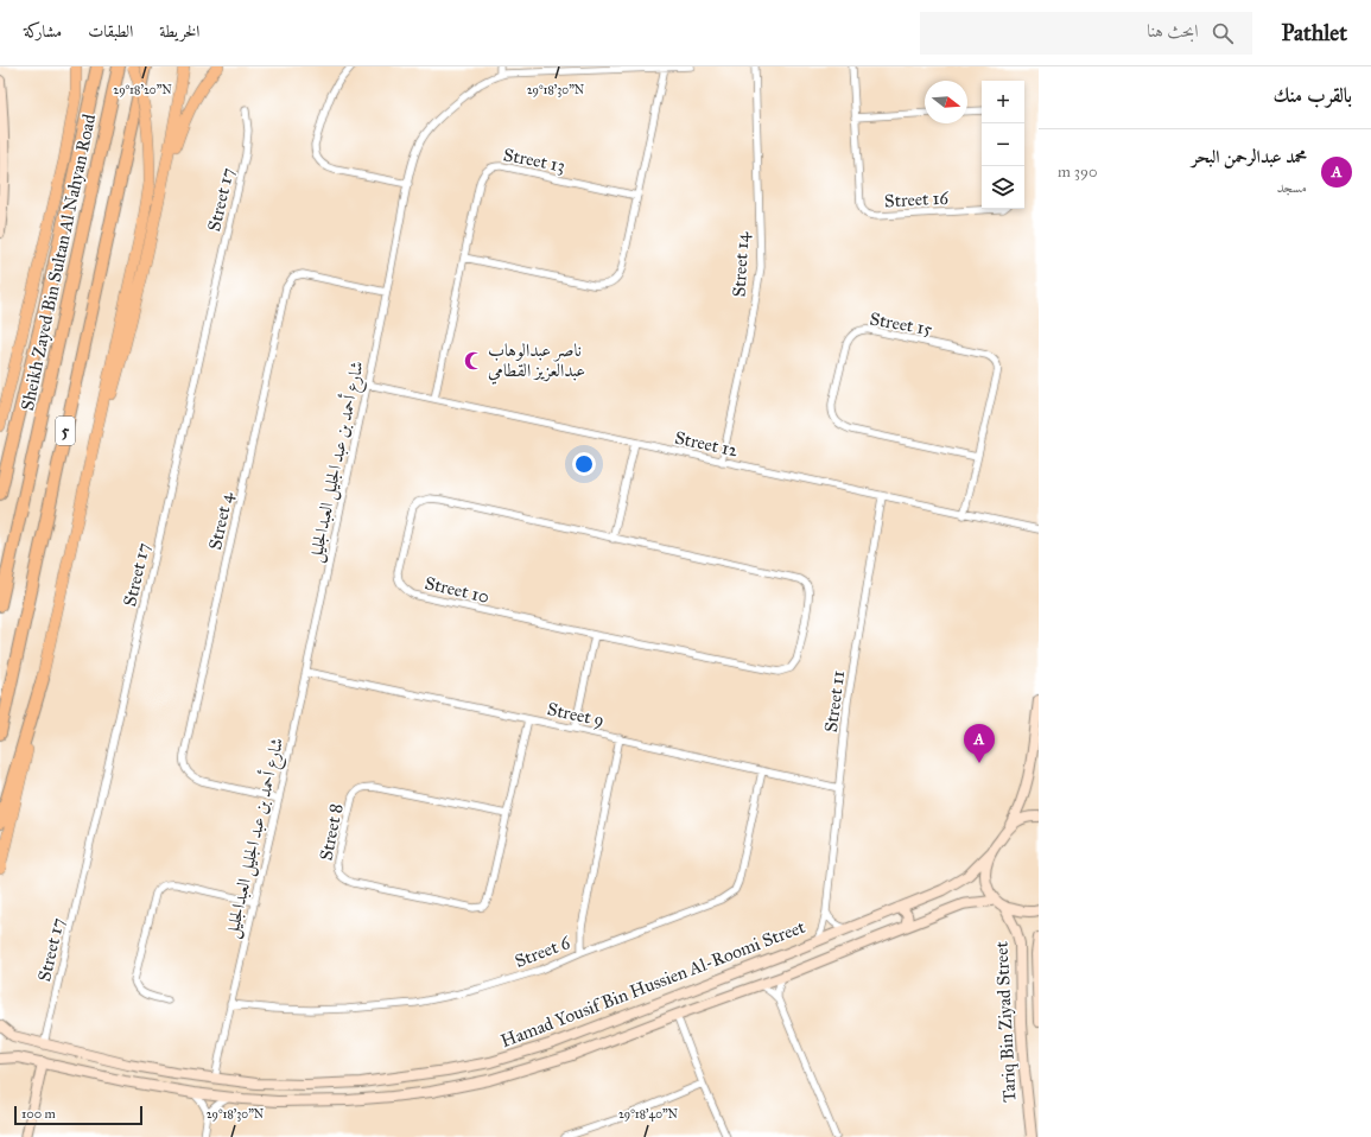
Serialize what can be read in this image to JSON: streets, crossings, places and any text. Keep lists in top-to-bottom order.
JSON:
{
  "streets": {
    "highway": ["Sheikh Zayed Bin Sultan Al Nahyan Road", "5"],
    "street": [
      "Street 13",
      "Street 17",
      "Street 16",
      "Street 14",
      "Street 15",
      "Street 12",
      "شارع أحمد بن عبد الجليل العبدالجليل",
      "Street 4",
      "Street 10",
      "Street 11",
      "Street 9",
      "Street 8",
      "Street 6",
      "Hamad Yousif Bin Hussien Al-Roomi Street",
      "Tariq Bin Ziyad Street"
    ]
  },
  "crossings": [
    ["Street 13", "Street 12"],
    ["Street 17", "Hamad Yousif Bin Hussien Al-Roomi Street"],
    ["Street 14", "Street 12"],
    ["Street 15", "Street 12"],
    ["Street 12", "شارع أحمد بن عبد الجليل العبدالجليل"],
    ["Street 12", "Street 11"],
    ["شارع أحمد بن عبد الجليل العبدالجليل", "Street 4"],
    ["شارع أحمد بن عبد الجليل العبدالجليل", "Street 9"],
    ["شارع أحمد بن عبد الجليل العبدالجليل", "Street 6"],
    ["شارع أحمد بن عبد الجليل العبدالجليل", "Hamad Yousif Bin Hussien Al-Roomi Street"],
    ["Street 11", "Street 9"],
    ["Street 11", "Hamad Yousif Bin Hussien Al-Roomi Street"],
    ["Street 9", "Street 8"],
    ["Street 9", "Street 6"]
  ],
  "places": {
    "mosque": ["ناصر عبدالوهاب عبدالعزيز القطامي"]
  },
  "scale_bar": "100 m",
  "north": "right",
  "page": {
    "header": "Pathlet",
    "search": "ابحث هنا",
    "nav": ["الخريطة", "الطبقات", "مشاركة"],
    "heading": "بالقرب منك",
    "map_buttons": ["+", "−"],
    "list": [
      {
        "mark": "A",
        "name": "محمد عبدالرحمن البحر",
        "note": "مسجد",
        "value": "390 m"
      }
    ],
    "pins": "A",
    "scale": "100 m"
  },
  "coordinates": ["29°18'20\"N", "29°18'30\"N", "29°18'40\"N"]
}
